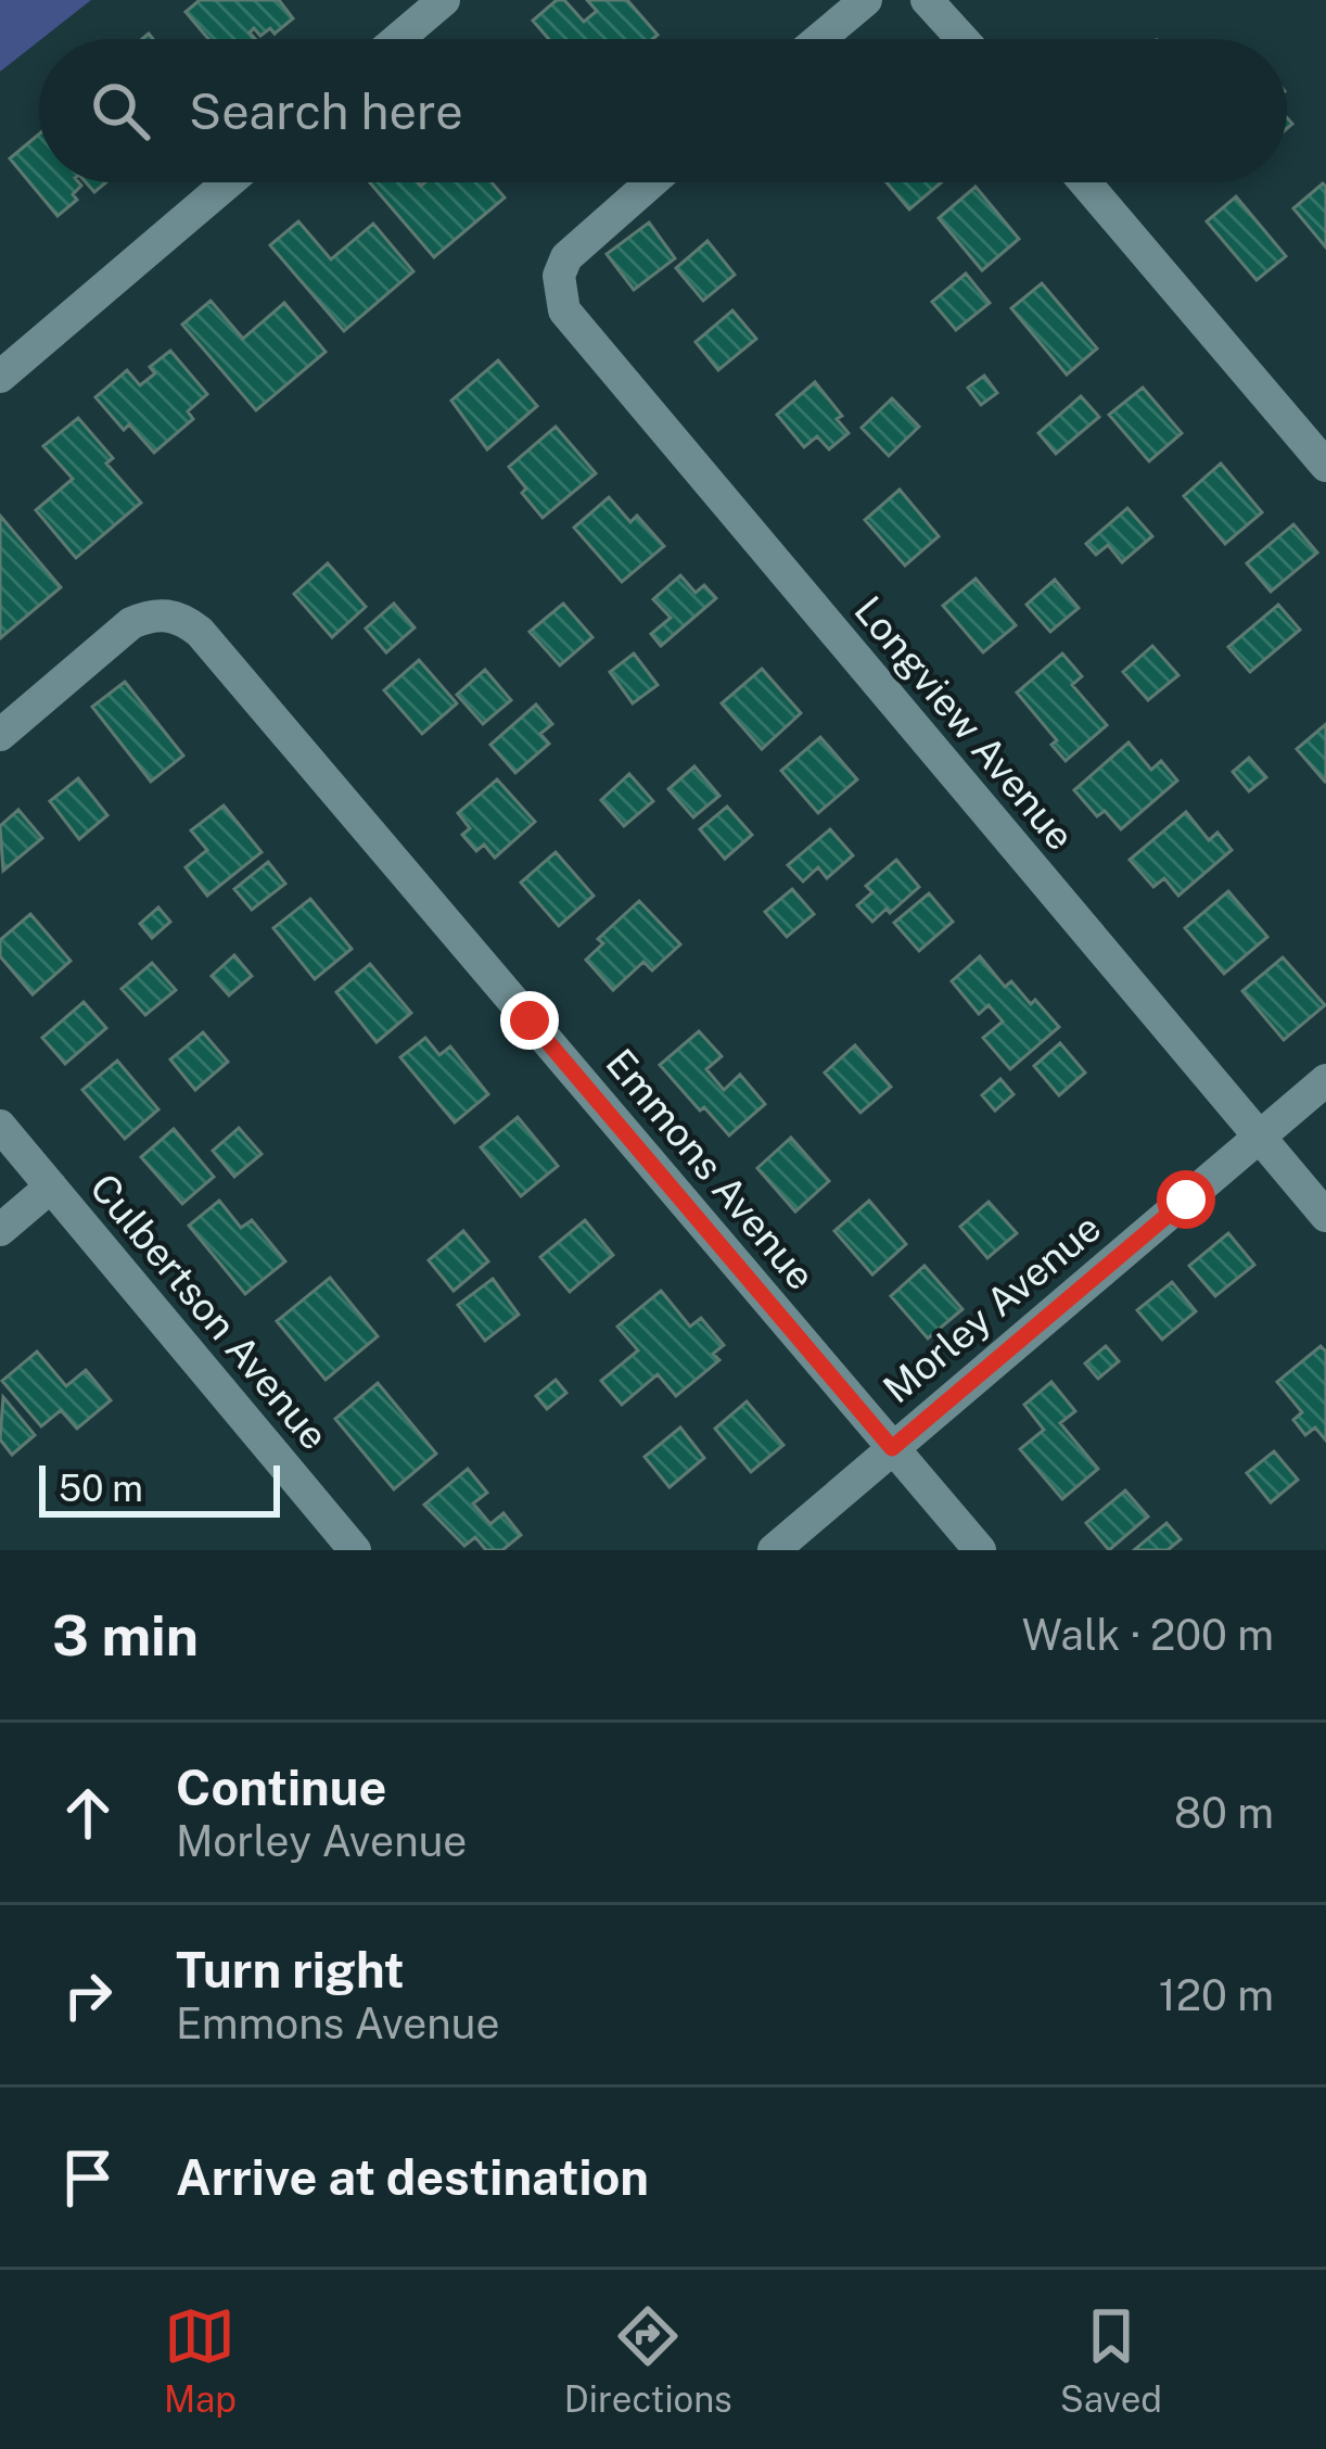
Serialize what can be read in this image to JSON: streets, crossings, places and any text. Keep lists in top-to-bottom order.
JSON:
{
  "streets": {
    "street": [
      "Longview Avenue",
      "Emmons Avenue",
      "Morley Avenue",
      "Culbertson Avenue"
    ]
  },
  "crossings": [
    ["Longview Avenue", "Morley Avenue"],
    ["Emmons Avenue", "Morley Avenue"]
  ],
  "scale_bar": "50 m",
  "page": {
    "search": "Search here",
    "scale": "50 m",
    "heading": ["3 min", "Walk · 200 m"],
    "list": [
      ["Continue", "Morley Avenue", "80 m"],
      ["Turn right", "Emmons Avenue", "120 m"],
      "Arrive at destination"
    ],
    "nav": ["Map", "Directions", "Saved"]
  }
}
